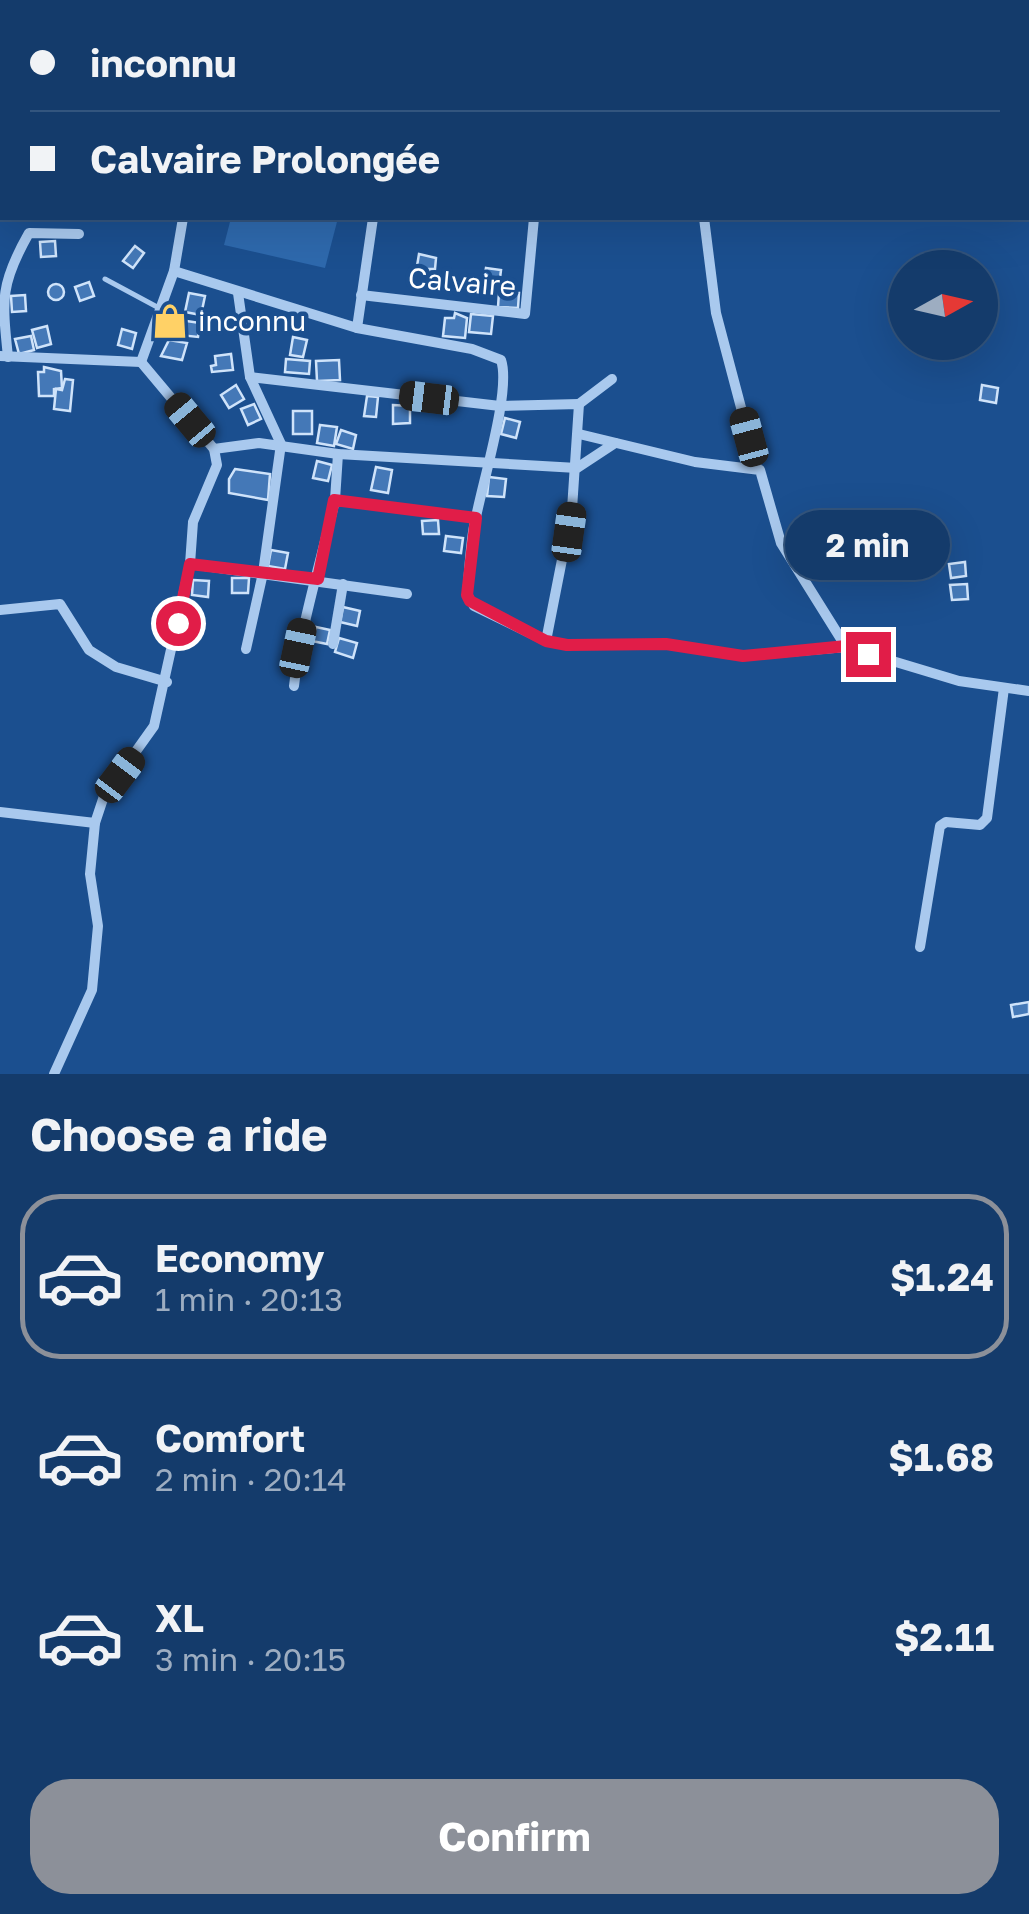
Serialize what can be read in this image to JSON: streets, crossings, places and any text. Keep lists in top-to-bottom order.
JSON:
{
  "streets": {
    "street": ["Calvaire"]
  },
  "places": {
    "shop": ["inconnu"]
  },
  "north": "right",
  "page": {
    "banner": ["inconnu", "Calvaire Prolongée"],
    "bubble": "2 min",
    "heading": "Choose a ride",
    "list": [
      {
        "name": "Economy",
        "note": "1 min · 20:13",
        "value": "$1.24"
      },
      {
        "name": "Comfort",
        "note": "2 min · 20:14",
        "value": "$1.68"
      },
      {
        "name": "XL",
        "note": "3 min · 20:15",
        "value": "$2.11"
      }
    ],
    "buttons": "Confirm"
  }
}
